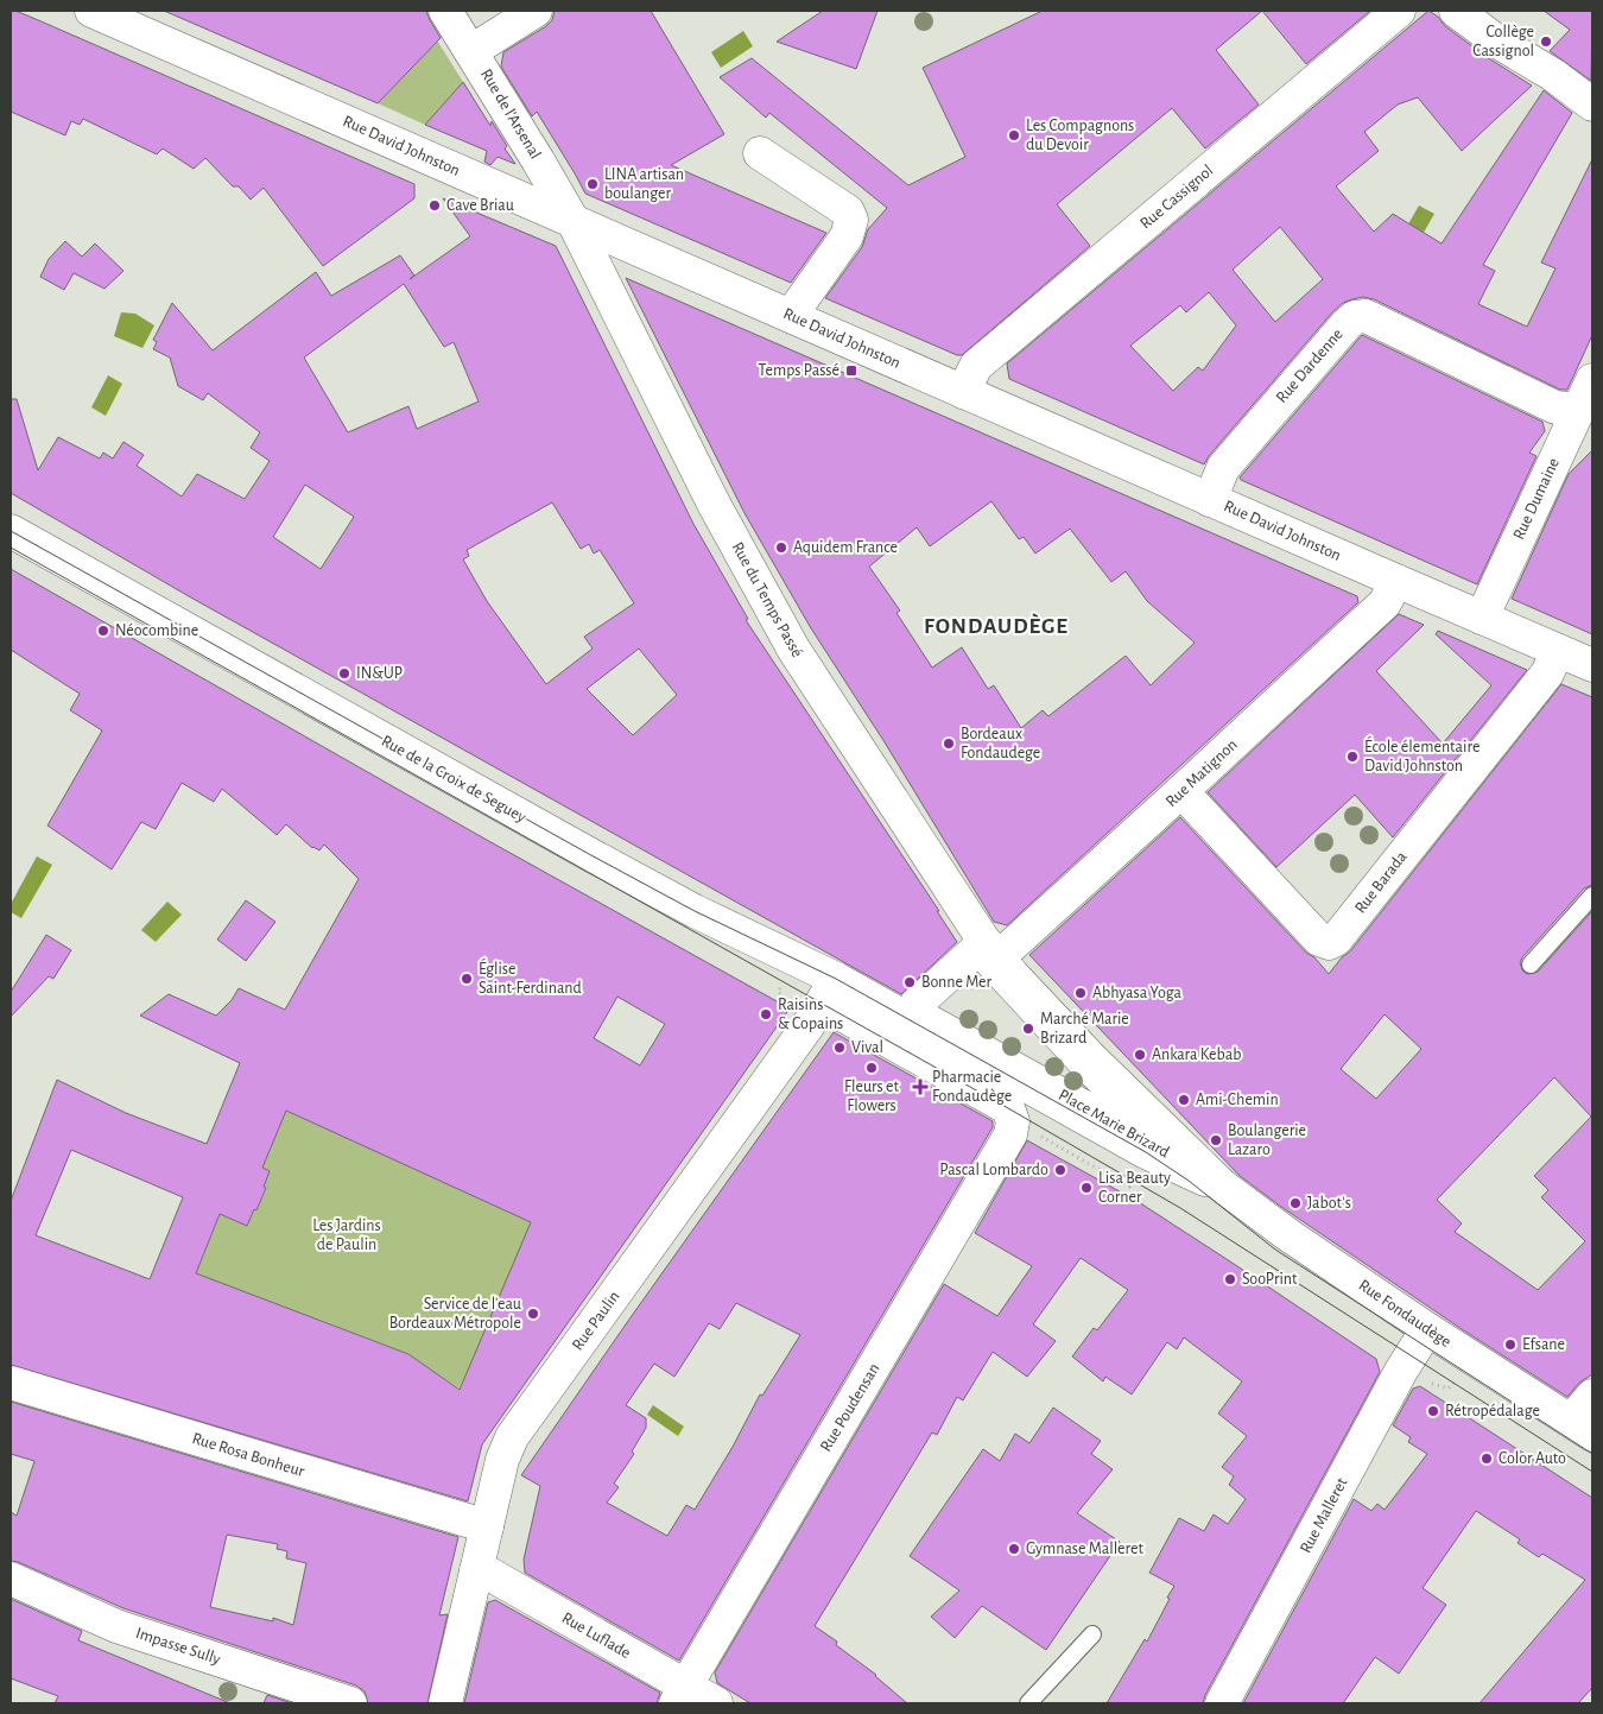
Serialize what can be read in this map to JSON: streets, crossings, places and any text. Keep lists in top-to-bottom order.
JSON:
{
  "streets": {
    "street": [
      "Rue de l'Arsenal",
      "Rue David Johnston",
      "Rue Cassignol",
      "Rue Dardenne",
      "Rue Dumaine",
      "Rue du Temps Passé",
      "Rue Matignon",
      "Rue de la Croix de Seguey",
      "Rue Barada",
      "Place Marie Brizard",
      "Rue Fondaudège",
      "Rue Paulin",
      "Rue Poudensan",
      "Rue Rosa Bonheur",
      "Rue Malleret",
      "Rue Luflade",
      "Impasse Sully"
    ]
  },
  "crossings": [
    ["Rue de l'Arsenal", "Rue David Johnston"],
    ["Rue de l'Arsenal", "Rue du Temps Passé"],
    ["Rue David Johnston", "Rue Cassignol"],
    ["Rue David Johnston", "Rue Dardenne"],
    ["Rue David Johnston", "Rue Dumaine"],
    ["Rue David Johnston", "Rue du Temps Passé"],
    ["Rue David Johnston", "Rue Matignon"],
    ["Rue David Johnston", "Rue Barada"],
    ["Rue Dardenne", "Rue Dumaine"],
    ["Rue du Temps Passé", "Rue Matignon"],
    ["Rue du Temps Passé", "Place Marie Brizard"],
    ["Rue du Temps Passé", "Rue Fondaudège"],
    ["Rue Matignon", "Rue Barada"],
    ["Rue Matignon", "Place Marie Brizard"],
    ["Rue Matignon", "Rue Fondaudège"],
    ["Rue de la Croix de Seguey", "Rue Fondaudège"],
    ["Rue de la Croix de Seguey", "Rue Paulin"],
    ["Place Marie Brizard", "Rue Fondaudège"],
    ["Rue Fondaudège", "Rue Malleret"],
    ["Rue Paulin", "Rue Rosa Bonheur"],
    ["Rue Paulin", "Rue Luflade"],
    ["Rue Poudensan", "Rue Luflade"]
  ],
  "districts": ["FONDAUDÈGE"],
  "parks": ["Les Jardins de Paulin"],
  "places": {
    "other": [
      "Collège Cassignol",
      "Les Compagnons du Devoir",
      "LINA artisan boulanger",
      "Cave Briau",
      "Aquidem France",
      "Néocombine",
      "IN&UP",
      "Bordeaux Fondaudege",
      "École élementaire David Johnston",
      "Église Saint-Ferdinand",
      "Bonne Mer",
      "Abhyasa Yoga",
      "Raisins & Copains",
      "Marché Marie Brizard",
      "Vival",
      "Ankara Kebab",
      "Fleurs et Flowers",
      "Ami-Chemin",
      "Boulangerie Lazaro",
      "Pascal Lombardo",
      "Lisa Beauty Corner",
      "Jabot's",
      "SooPrint",
      "Service de l'eau Bordeaux Métropole",
      "Efsane",
      "Rétropédalage",
      "Color Auto",
      "Gymnase Malleret"
    ],
    "transit": ["Temps Passé"],
    "health": ["Pharmacie Fondaudège"]
  }
}
